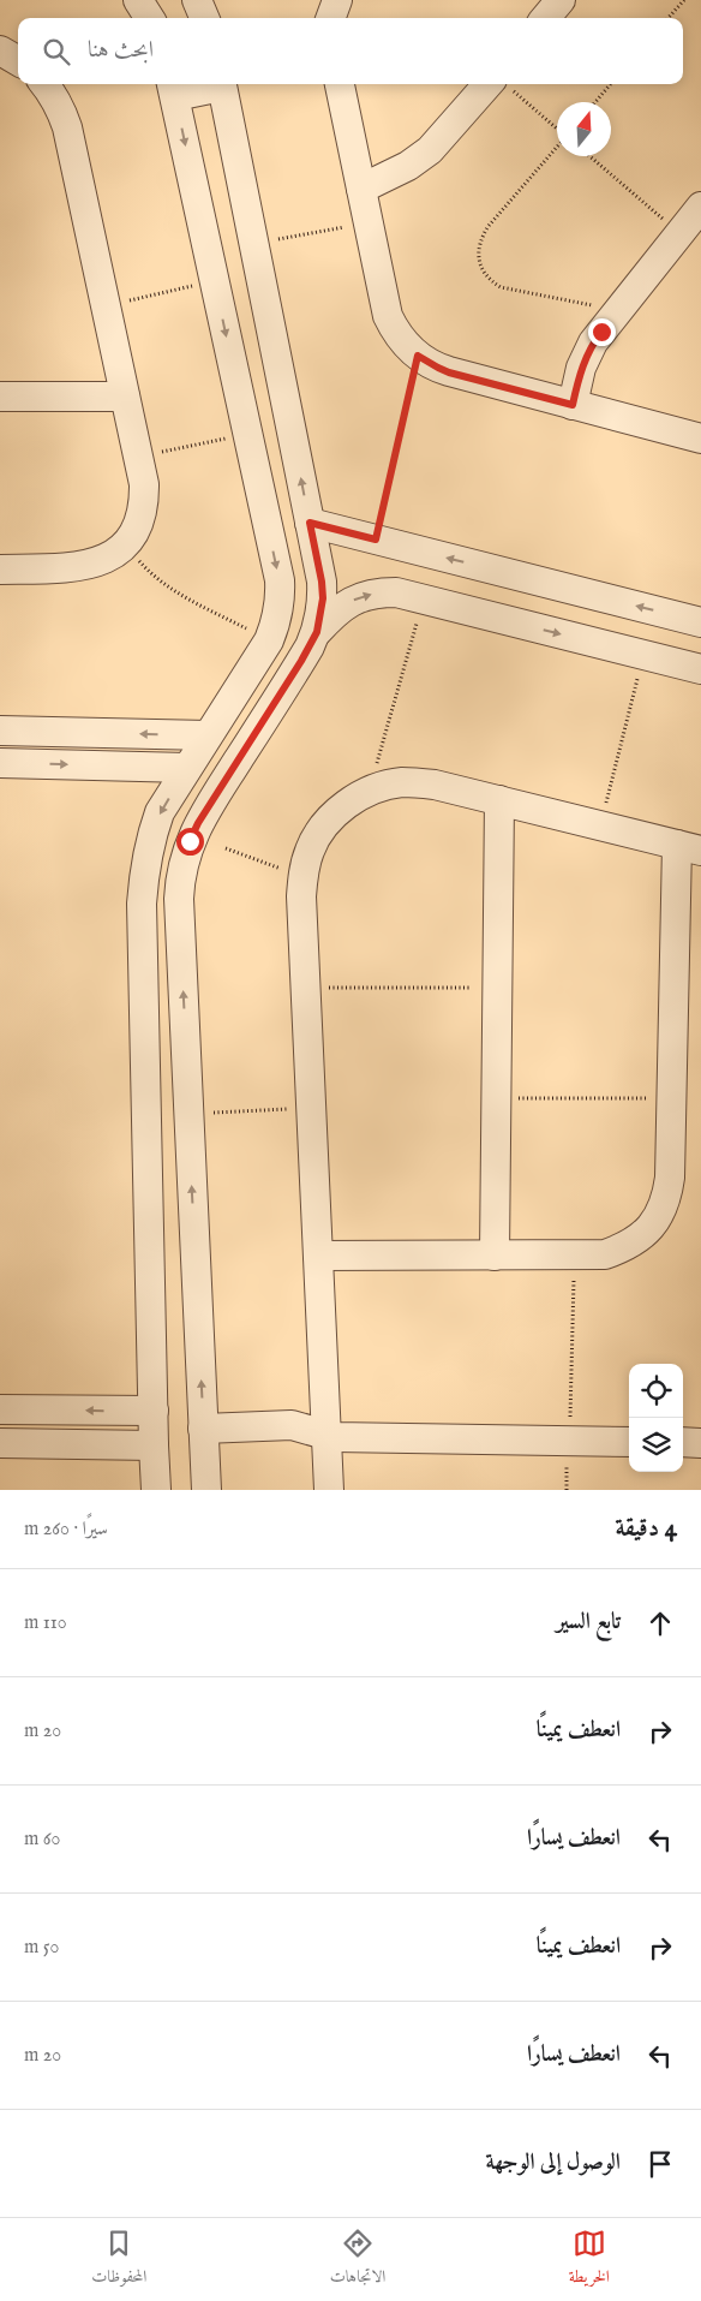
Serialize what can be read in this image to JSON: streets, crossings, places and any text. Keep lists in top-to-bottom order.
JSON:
{
  "north": "top",
  "page": {
    "search": "ابحث هنا",
    "heading": ["4 دقيقة", "سيرًا · 260 m"],
    "list": [
      ["تابع السير", "110 m"],
      ["انعطف يمينًا", "20 m"],
      ["انعطف يسارًا", "60 m"],
      ["انعطف يمينًا", "50 m"],
      ["انعطف يسارًا", "20 m"],
      "الوصول إلى الوجهة"
    ],
    "nav": ["الخريطة", "الاتجاهات", "المحفوظات"]
  }
}
